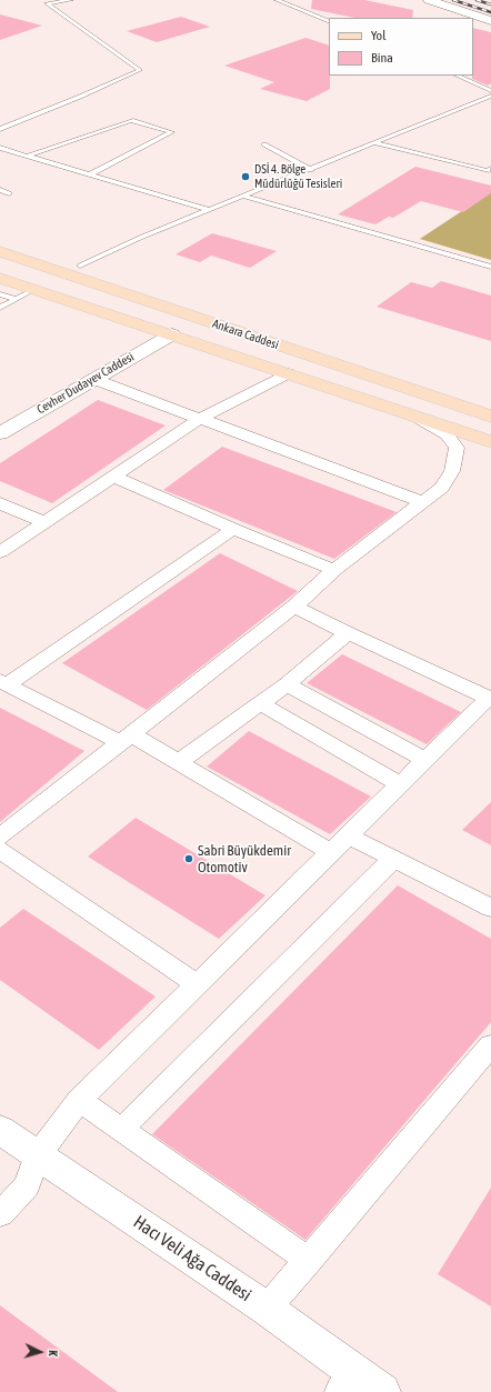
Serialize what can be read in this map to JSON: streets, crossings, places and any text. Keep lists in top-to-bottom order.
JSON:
{
  "streets": {
    "main road": ["Ankara Caddesi"],
    "street": ["Cevher Dudayev Caddesi", "Hacı Veli Ağa Caddesi"]
  },
  "places": ["DSİ 4. Bölge Müdürlüğü Tesisleri", "Sabri Büyükdemir Otomotiv"],
  "legend": ["Yol", "Bina"],
  "north": "right"
}
